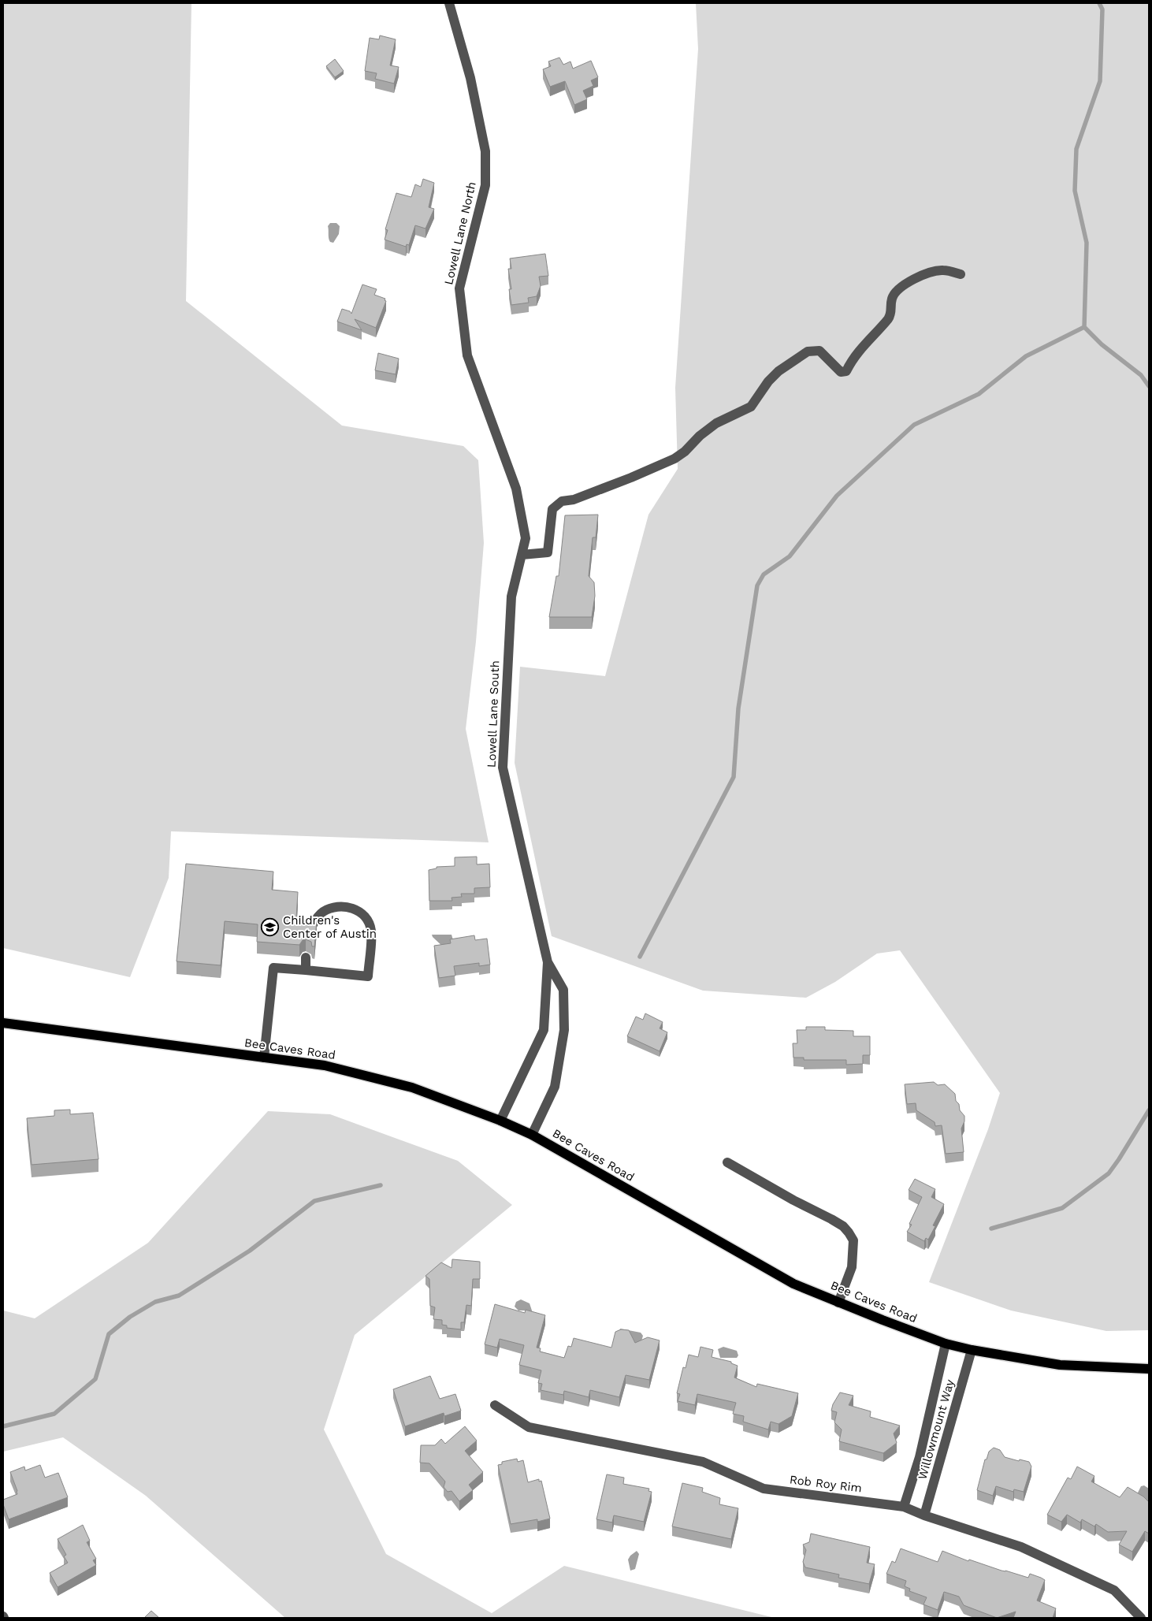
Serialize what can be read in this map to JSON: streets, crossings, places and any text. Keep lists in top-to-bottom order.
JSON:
{
  "streets": {
    "main road": ["Bee Caves Road"],
    "street": [
      "Lowell Lane North",
      "Lowell Lane South",
      "Willowmount Way",
      "Rob Roy Rim"
    ]
  },
  "crossings": [
    ["Lowell Lane North", "Lowell Lane South"],
    ["Lowell Lane South", "Bee Caves Road"],
    ["Bee Caves Road", "Willowmount Way"],
    ["Willowmount Way", "Rob Roy Rim"]
  ],
  "places": {
    "school or university": ["Children's Center of Austin"]
  }
}
